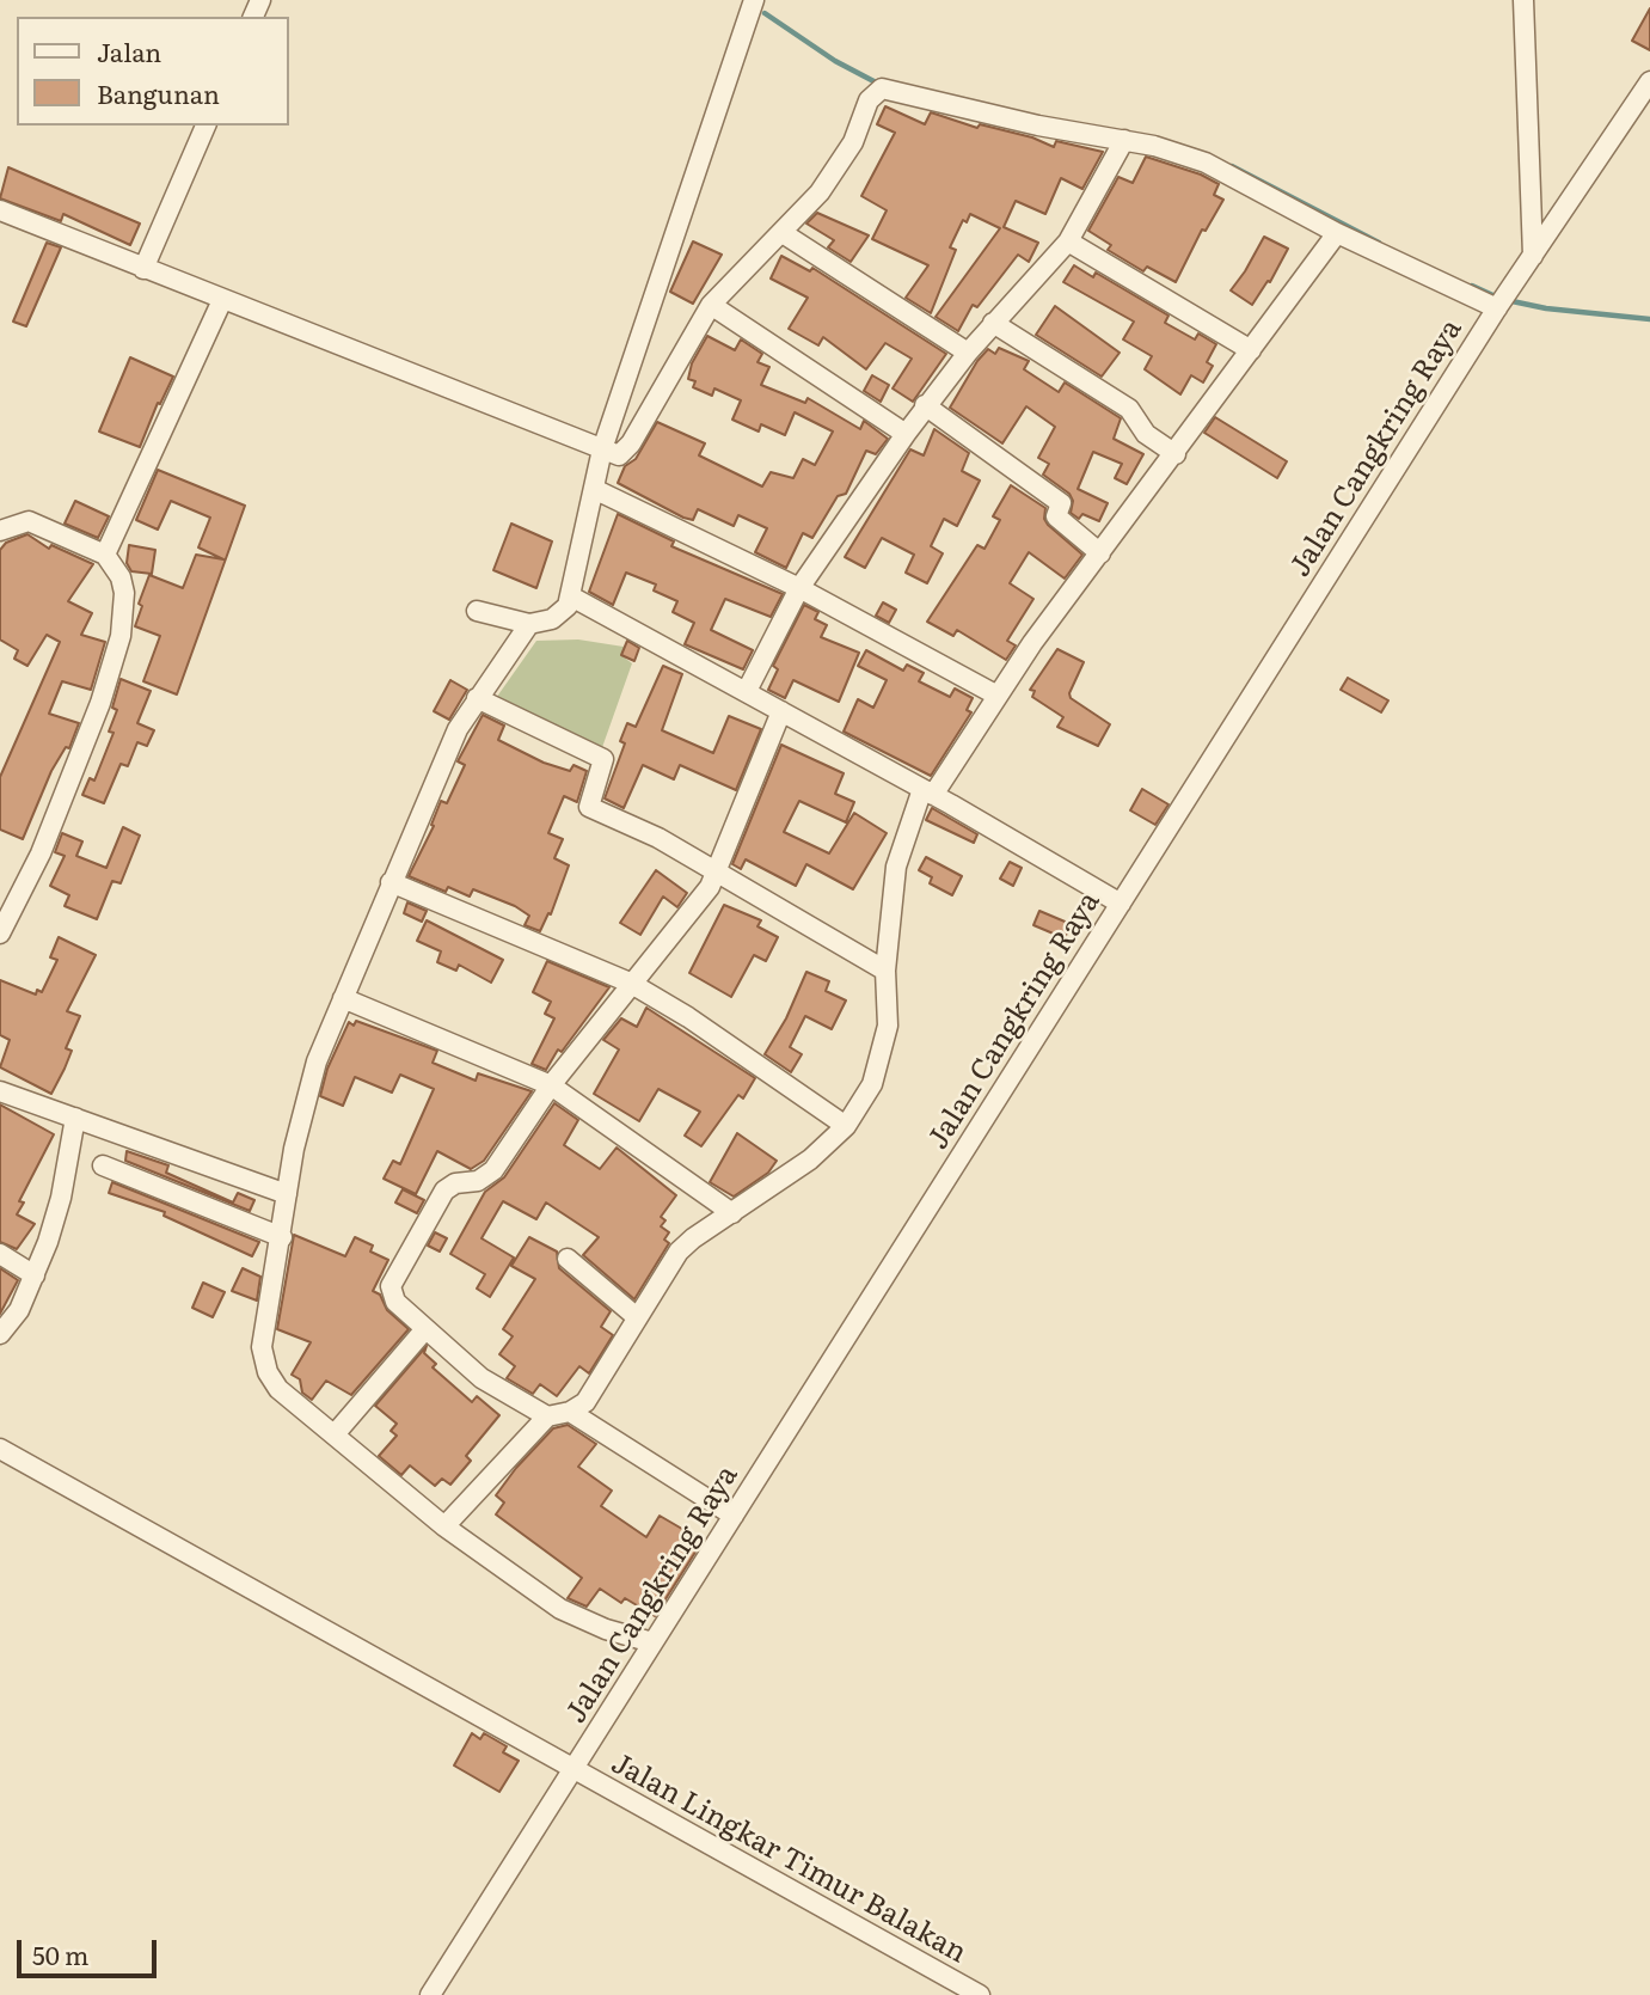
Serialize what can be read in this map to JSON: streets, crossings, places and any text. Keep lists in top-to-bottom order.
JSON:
{
  "streets": {
    "street": ["Jalan Cangkring Raya", "Jalan Lingkar Timur Balakan"]
  },
  "crossings": [
    ["Jalan Cangkring Raya", "Jalan Lingkar Timur Balakan"]
  ],
  "legend": ["Jalan", "Bangunan"],
  "scale_bar": "50 m"
}
